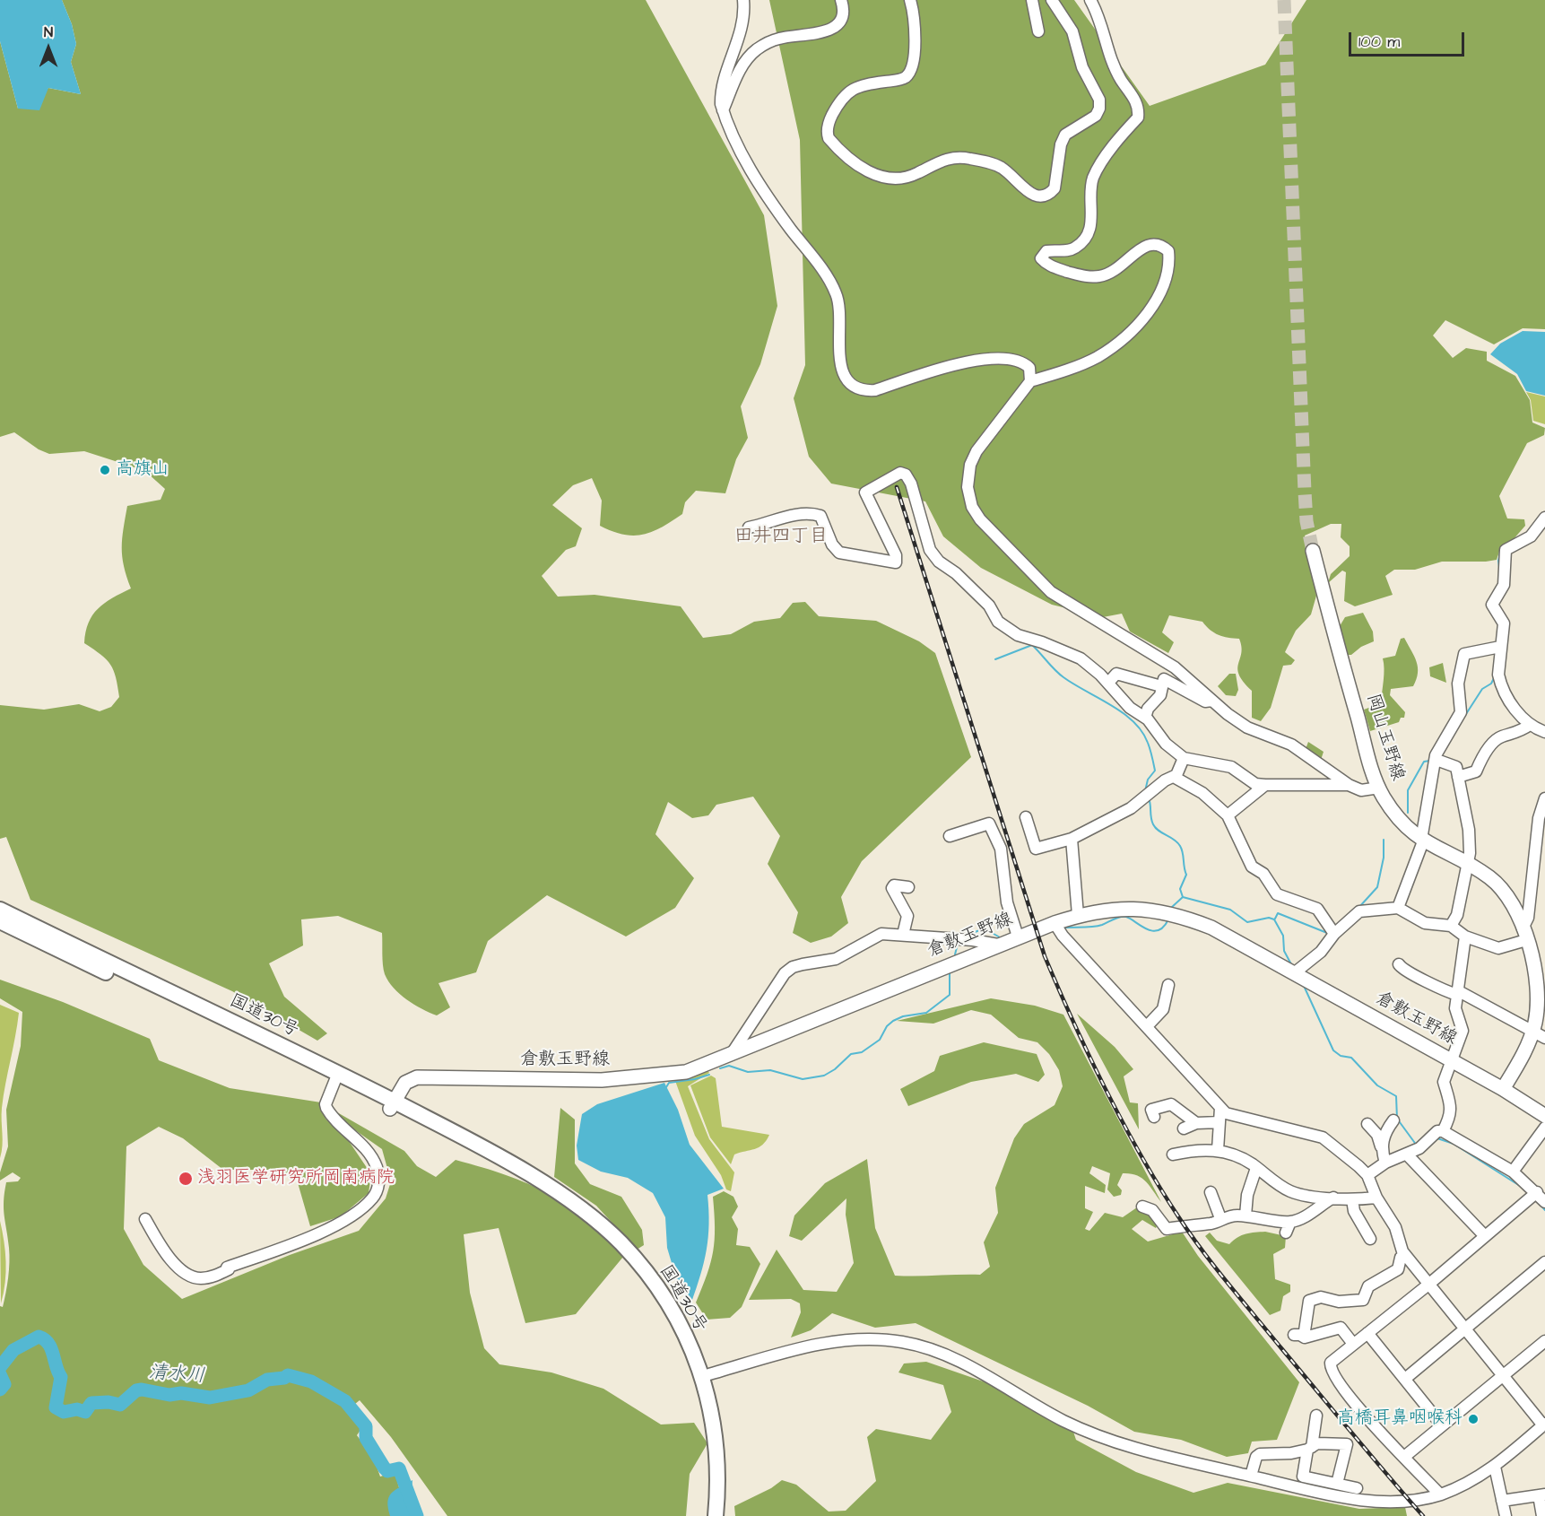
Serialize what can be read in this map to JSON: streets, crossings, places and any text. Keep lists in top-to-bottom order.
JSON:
{
  "streets": {
    "highway": ["国道30号"],
    "main road": ["岡山玉野線", "倉敷玉野線"]
  },
  "crossings": [
    ["岡山玉野線", "倉敷玉野線"],
    ["倉敷玉野線", "国道30号"]
  ],
  "districts": ["田井四丁目"],
  "water": ["清水川"],
  "places": ["高旗山", "浅羽医学研究所岡南病院", "高橋耳鼻咽喉科"],
  "scale_bar": "100 m",
  "north": "top"
}
